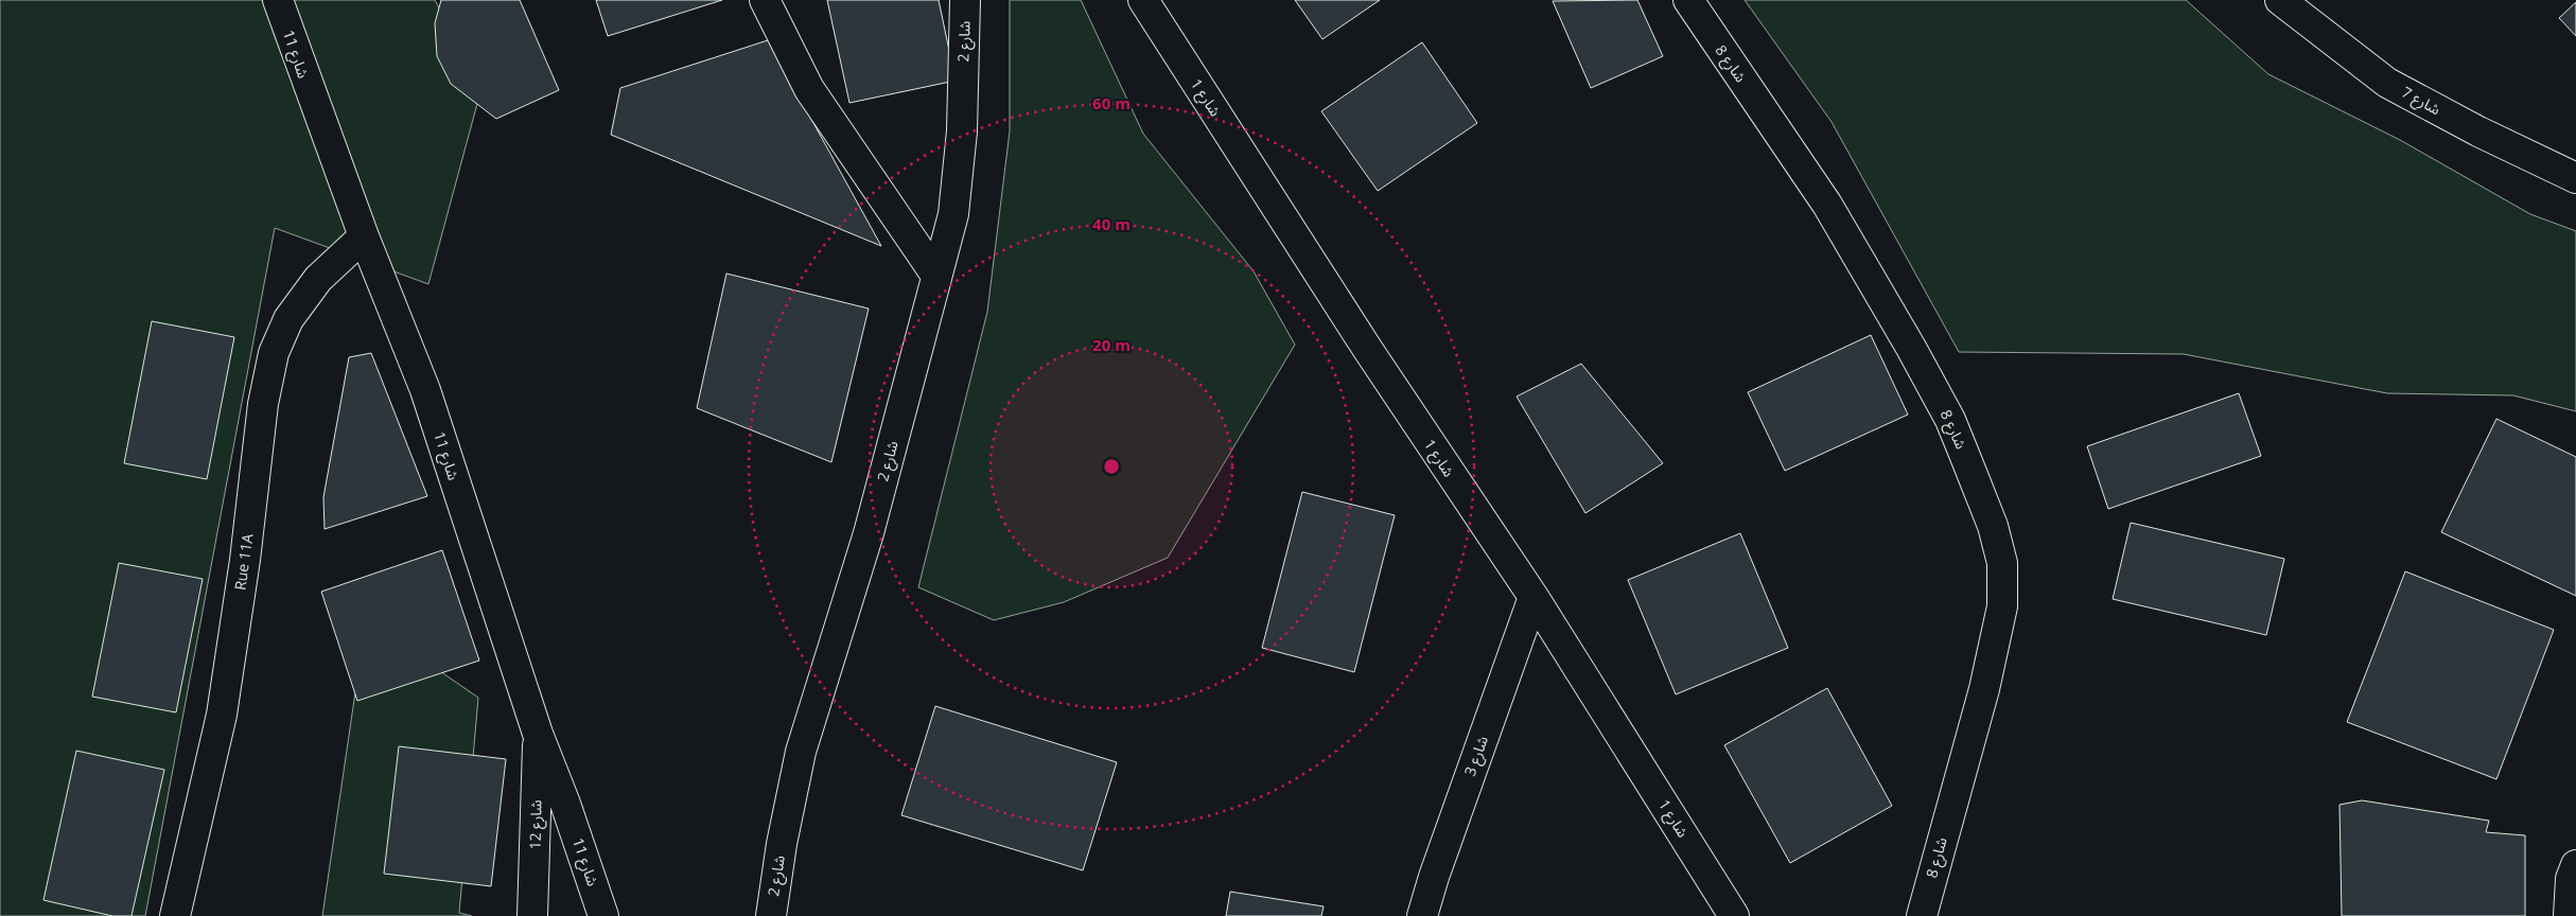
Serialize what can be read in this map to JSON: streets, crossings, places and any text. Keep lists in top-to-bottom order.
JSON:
{
  "streets": {
    "street": [
      "شارع 2",
      "شارع 11",
      "شارع 8",
      "شارع 1",
      "شارع 7",
      "Rue 11A",
      "شارع 3",
      "شارع 12"
    ]
  },
  "crossings": [
    ["شارع 11", "Rue 11A"],
    ["شارع 11", "شارع 12"],
    ["شارع 1", "شارع 3"]
  ],
  "rings": ["60 m", "40 m", "20 m"]
}
